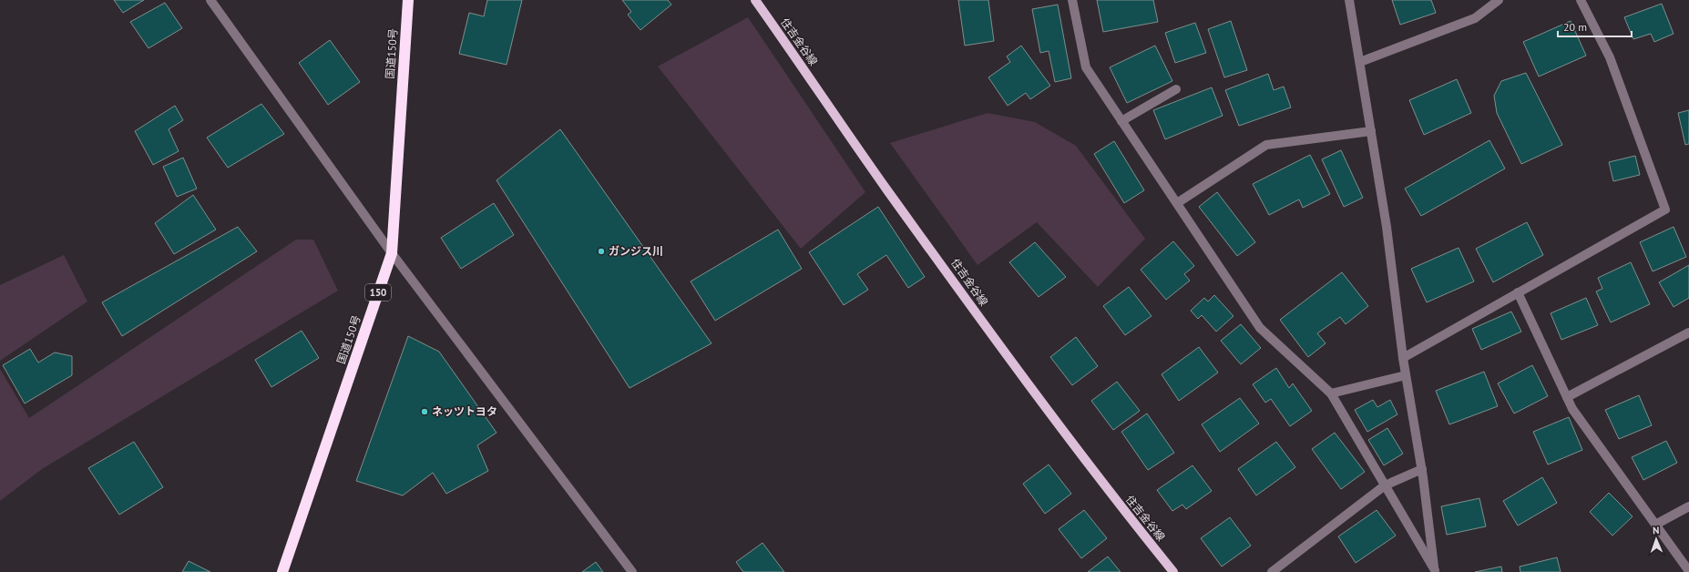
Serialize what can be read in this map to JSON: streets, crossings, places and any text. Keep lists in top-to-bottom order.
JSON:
{
  "streets": {
    "highway": ["国道150号", "150"],
    "main road": ["住吉金谷線"]
  },
  "places": ["ガンジス川", "ネッツトヨタ"],
  "scale_bar": "20 m",
  "north": "top"
}
